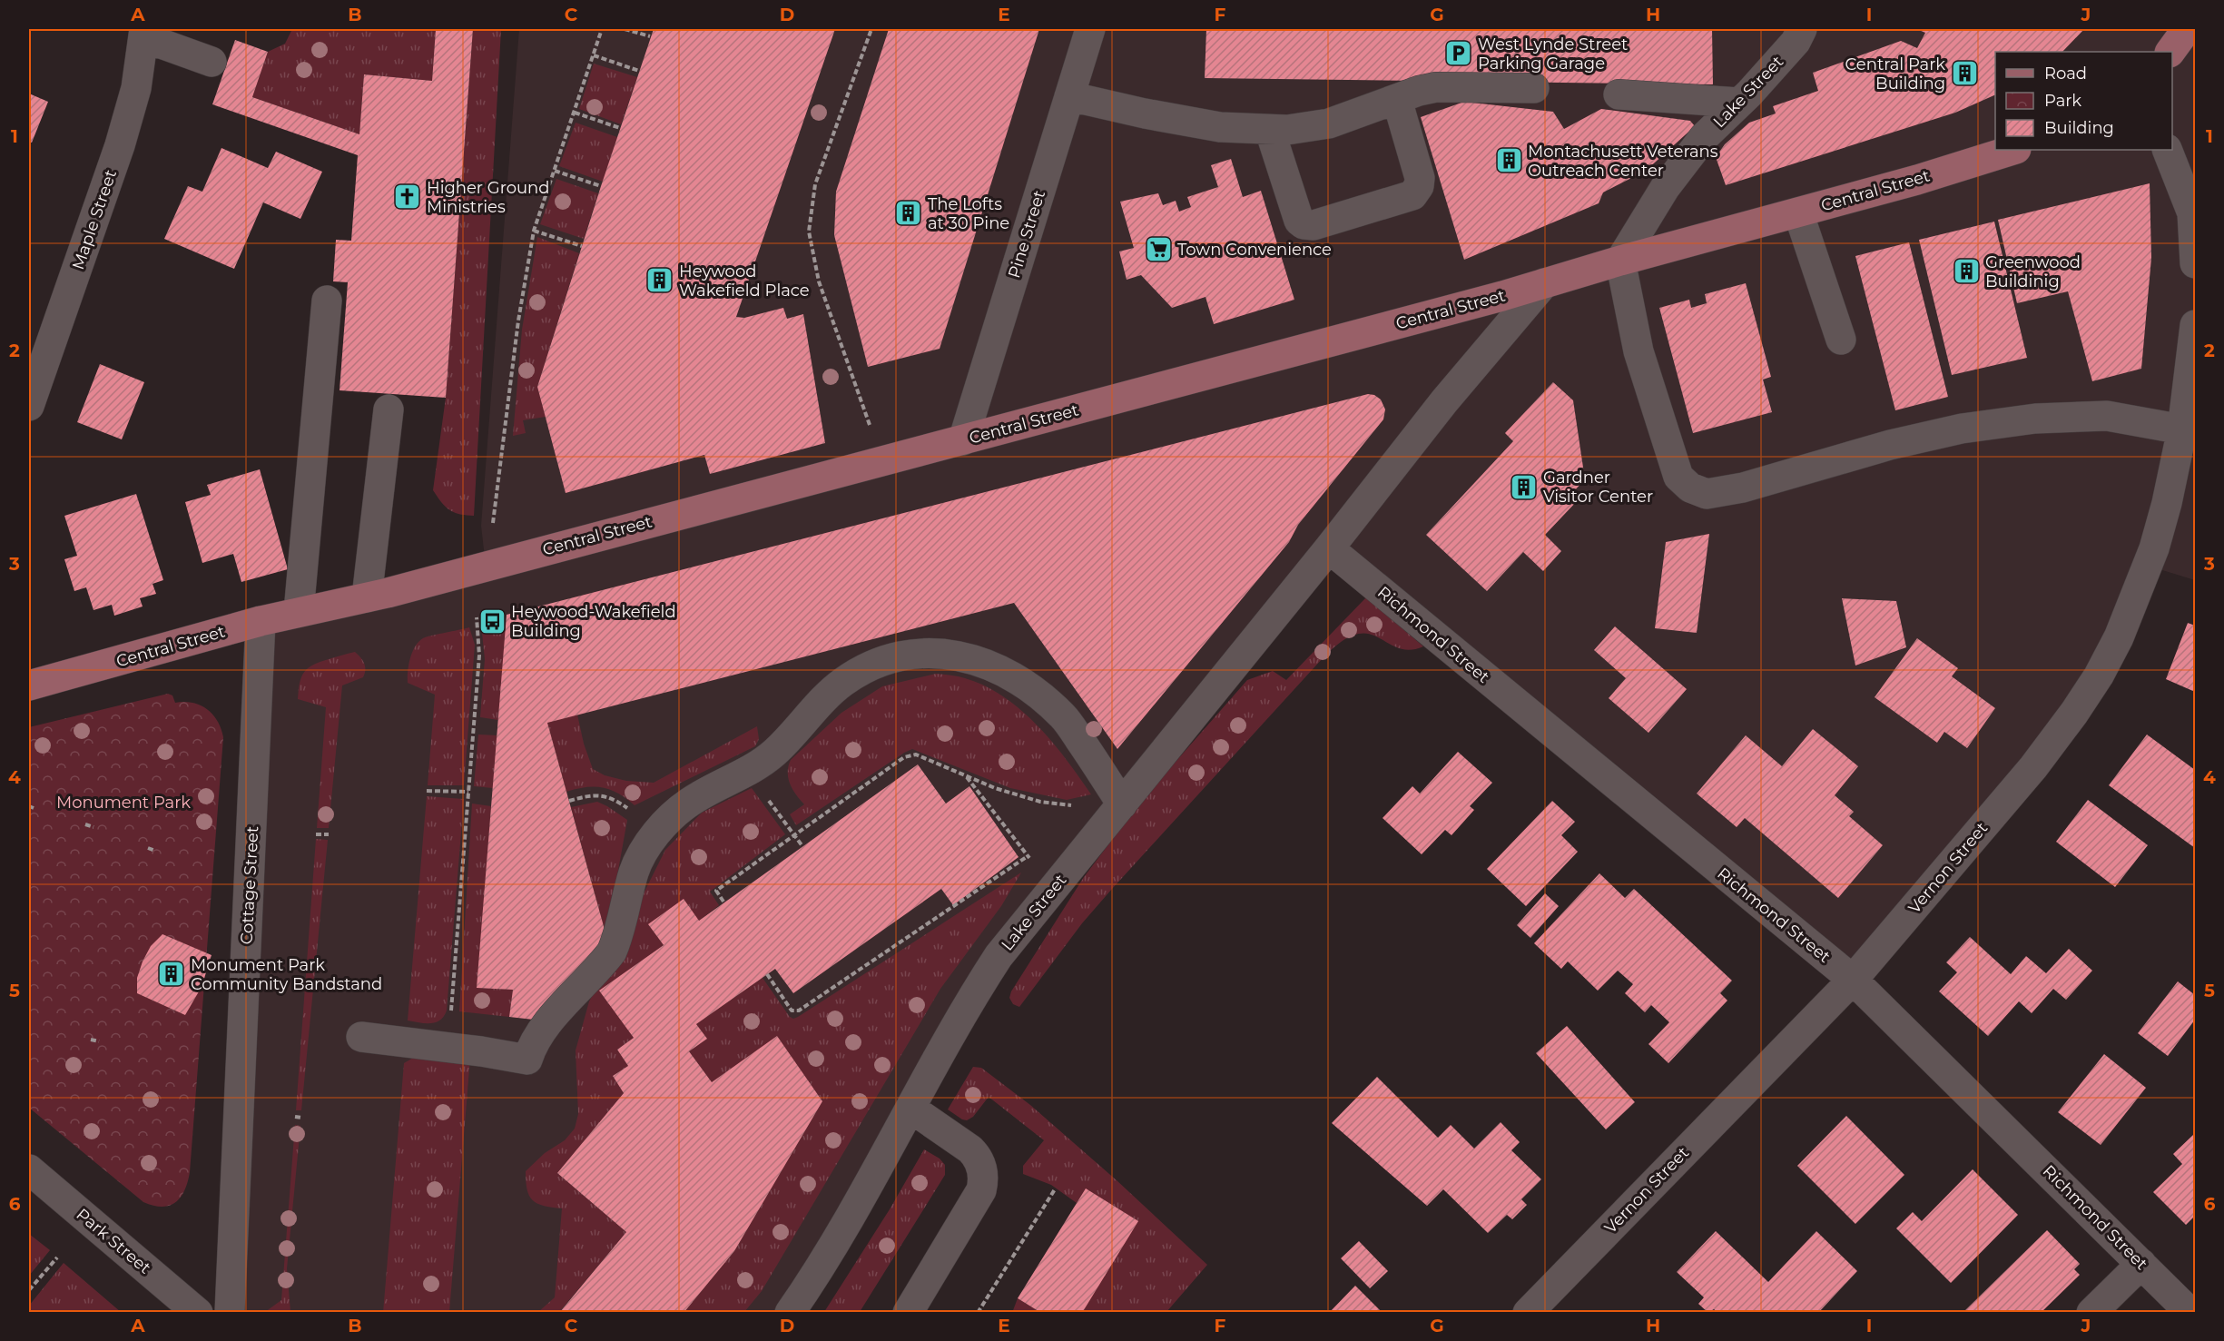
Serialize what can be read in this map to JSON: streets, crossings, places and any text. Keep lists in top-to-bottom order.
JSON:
{
  "streets": {
    "main road": ["Central Street"],
    "street": [
      "Lake Street",
      "Maple Street",
      "Pine Street",
      "Richmond Street",
      "Vernon Street",
      "Cottage Street",
      "Park Street"
    ]
  },
  "crossings": [
    ["Lake Street", "Central Street"],
    ["Lake Street", "Richmond Street"],
    ["Central Street", "Pine Street"],
    ["Central Street", "Cottage Street"],
    ["Richmond Street", "Vernon Street"]
  ],
  "parks": ["Monument Park"],
  "places": {
    "parking": ["West Lynde Street Parking Garage"],
    "building": [
      "Central Park Building",
      "Montachusett Veterans Outreach Center",
      "The Lofts at 30 Pine",
      "Greenwood Buildinig",
      "Heywood Wakefield Place",
      "Gardner Visitor Center",
      "Monument Park Community Bandstand"
    ],
    "church": ["Higher Ground Ministries"],
    "supermarket": ["Town Convenience"],
    "bus stop": ["Heywood-Wakefield Building"]
  },
  "legend": ["Road", "Park", "Building"],
  "grid": {
    "columns": [
      "A",
      "B",
      "C",
      "D",
      "E",
      "F",
      "G",
      "H",
      "I",
      "J"
    ],
    "rows": [
      "1",
      "2",
      "3",
      "4",
      "5",
      "6"
    ]
  }
}
